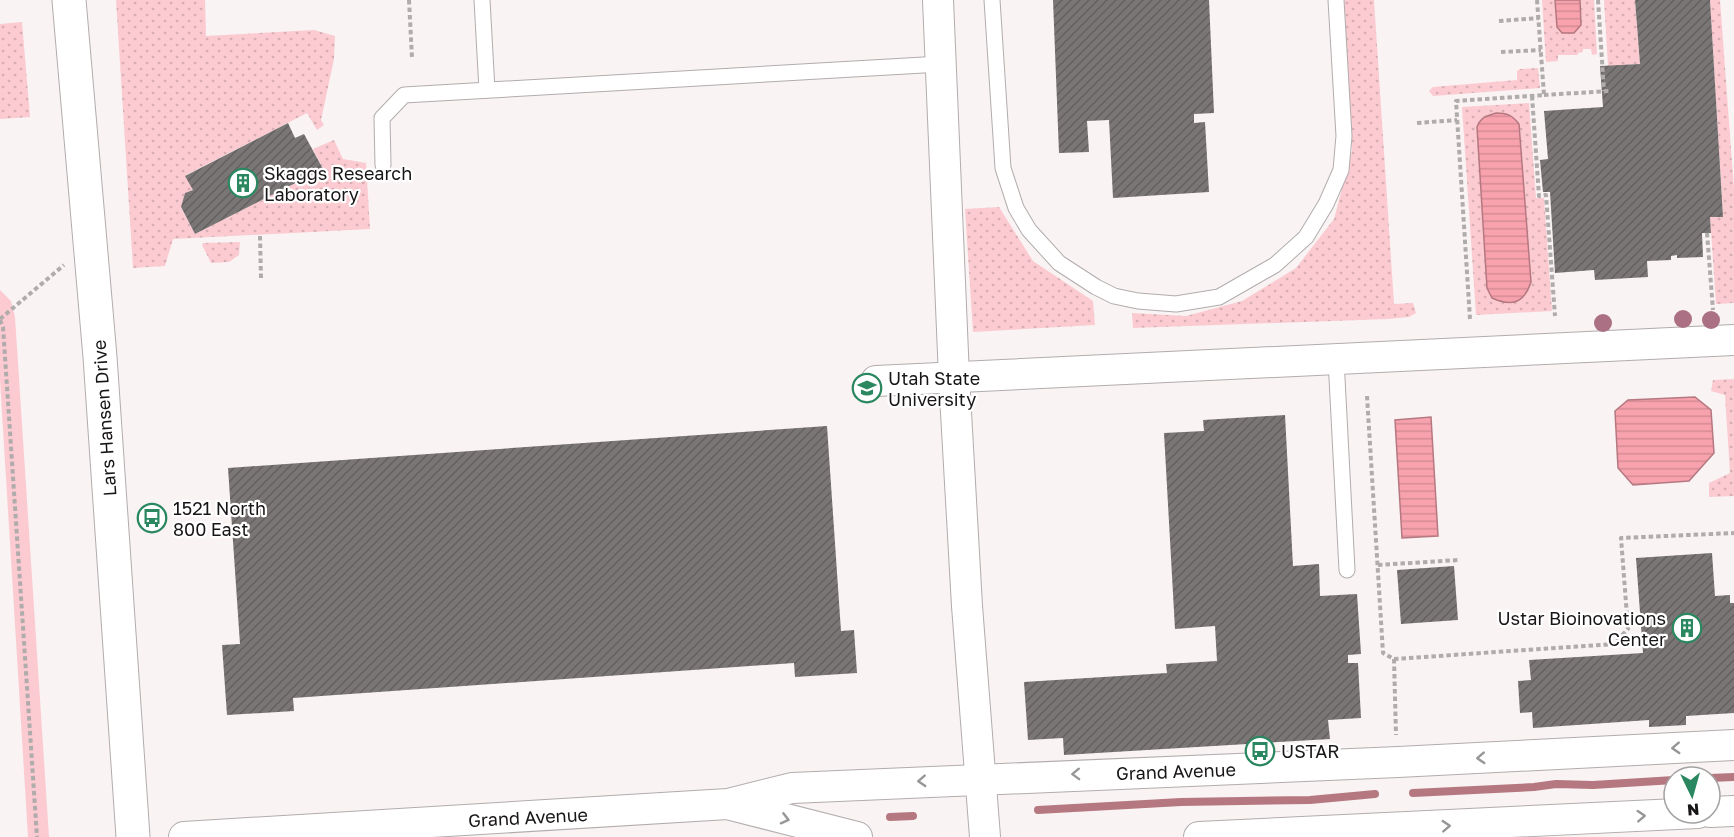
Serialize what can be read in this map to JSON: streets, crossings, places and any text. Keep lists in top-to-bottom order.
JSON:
{
  "streets": {
    "main road": ["Lars Hansen Drive"],
    "street": ["Grand Avenue"]
  },
  "places": {
    "building": ["Skaggs Research Laboratory", "Ustar Bioinovations Center"],
    "school or university": ["Utah State University"],
    "bus stop": ["1521 North 800 East", "USTAR"]
  },
  "north": "bottom"
}
